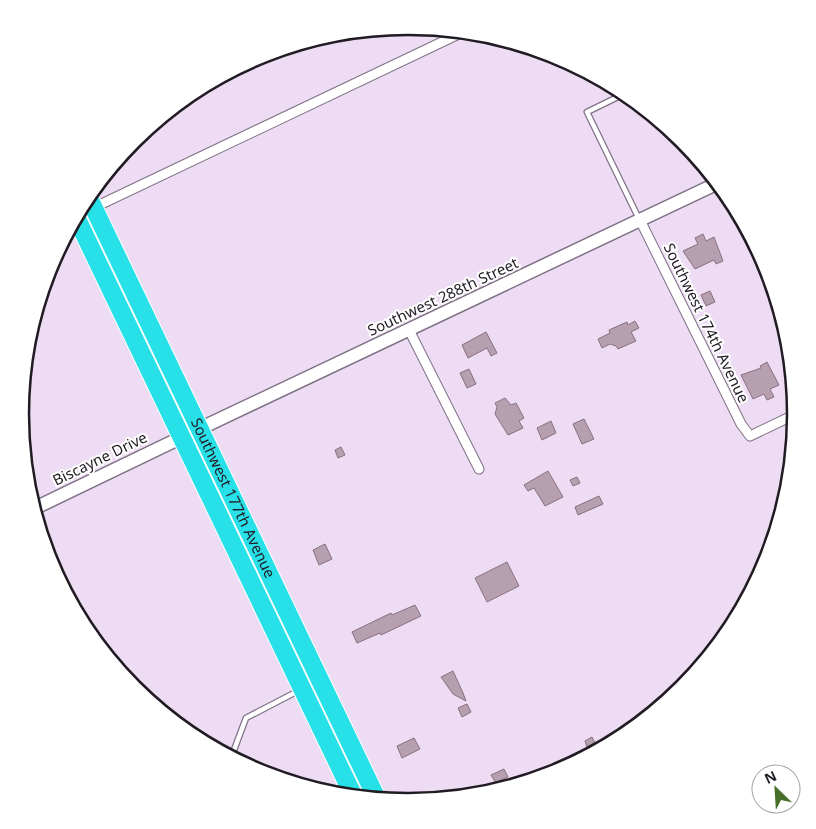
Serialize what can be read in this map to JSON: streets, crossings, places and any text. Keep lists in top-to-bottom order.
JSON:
{
  "streets": {
    "highway": ["Southwest 177th Avenue"],
    "street": ["Southwest 288th Street", "Southwest 174th Avenue", "Biscayne Drive"]
  },
  "crossings": [
    ["Southwest 288th Street", "Southwest 174th Avenue"],
    ["Southwest 288th Street", "Biscayne Drive"],
    ["Southwest 288th Street", "Southwest 177th Avenue"],
    ["Biscayne Drive", "Southwest 177th Avenue"]
  ],
  "north": "top left"
}
